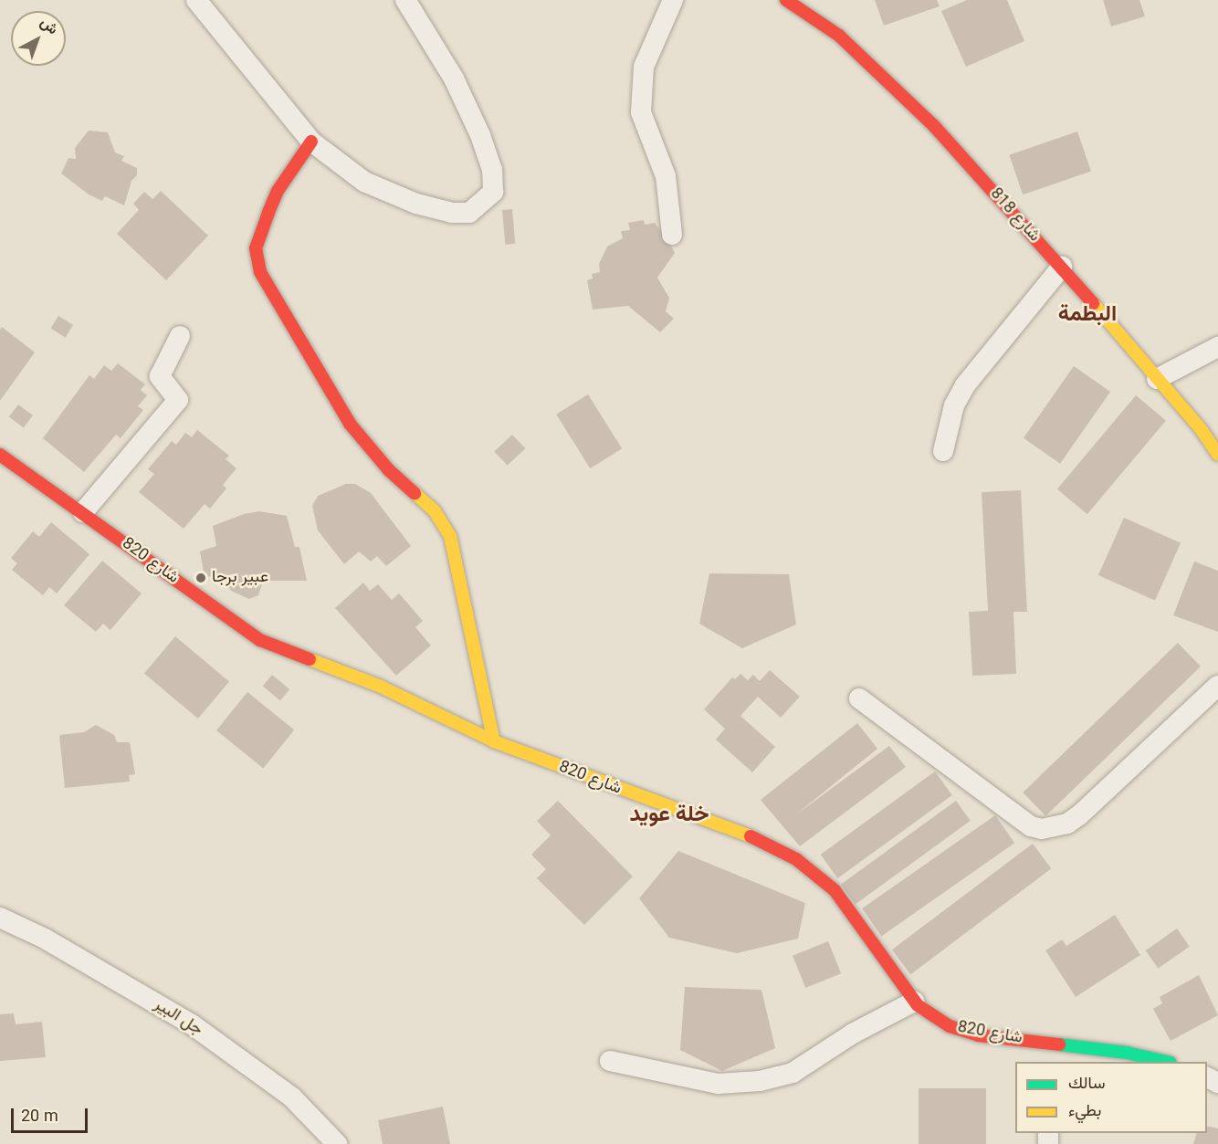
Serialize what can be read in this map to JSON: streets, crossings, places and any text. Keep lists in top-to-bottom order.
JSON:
{
  "streets": {
    "street": ["شارع 818", "شارع 820", "جل البير"]
  },
  "districts": ["البطمة", "خلة عويد"],
  "places": ["عبير برجا"],
  "legend": ["سالك", "بطيء"],
  "scale_bar": "20 m",
  "north": "top right"
}
